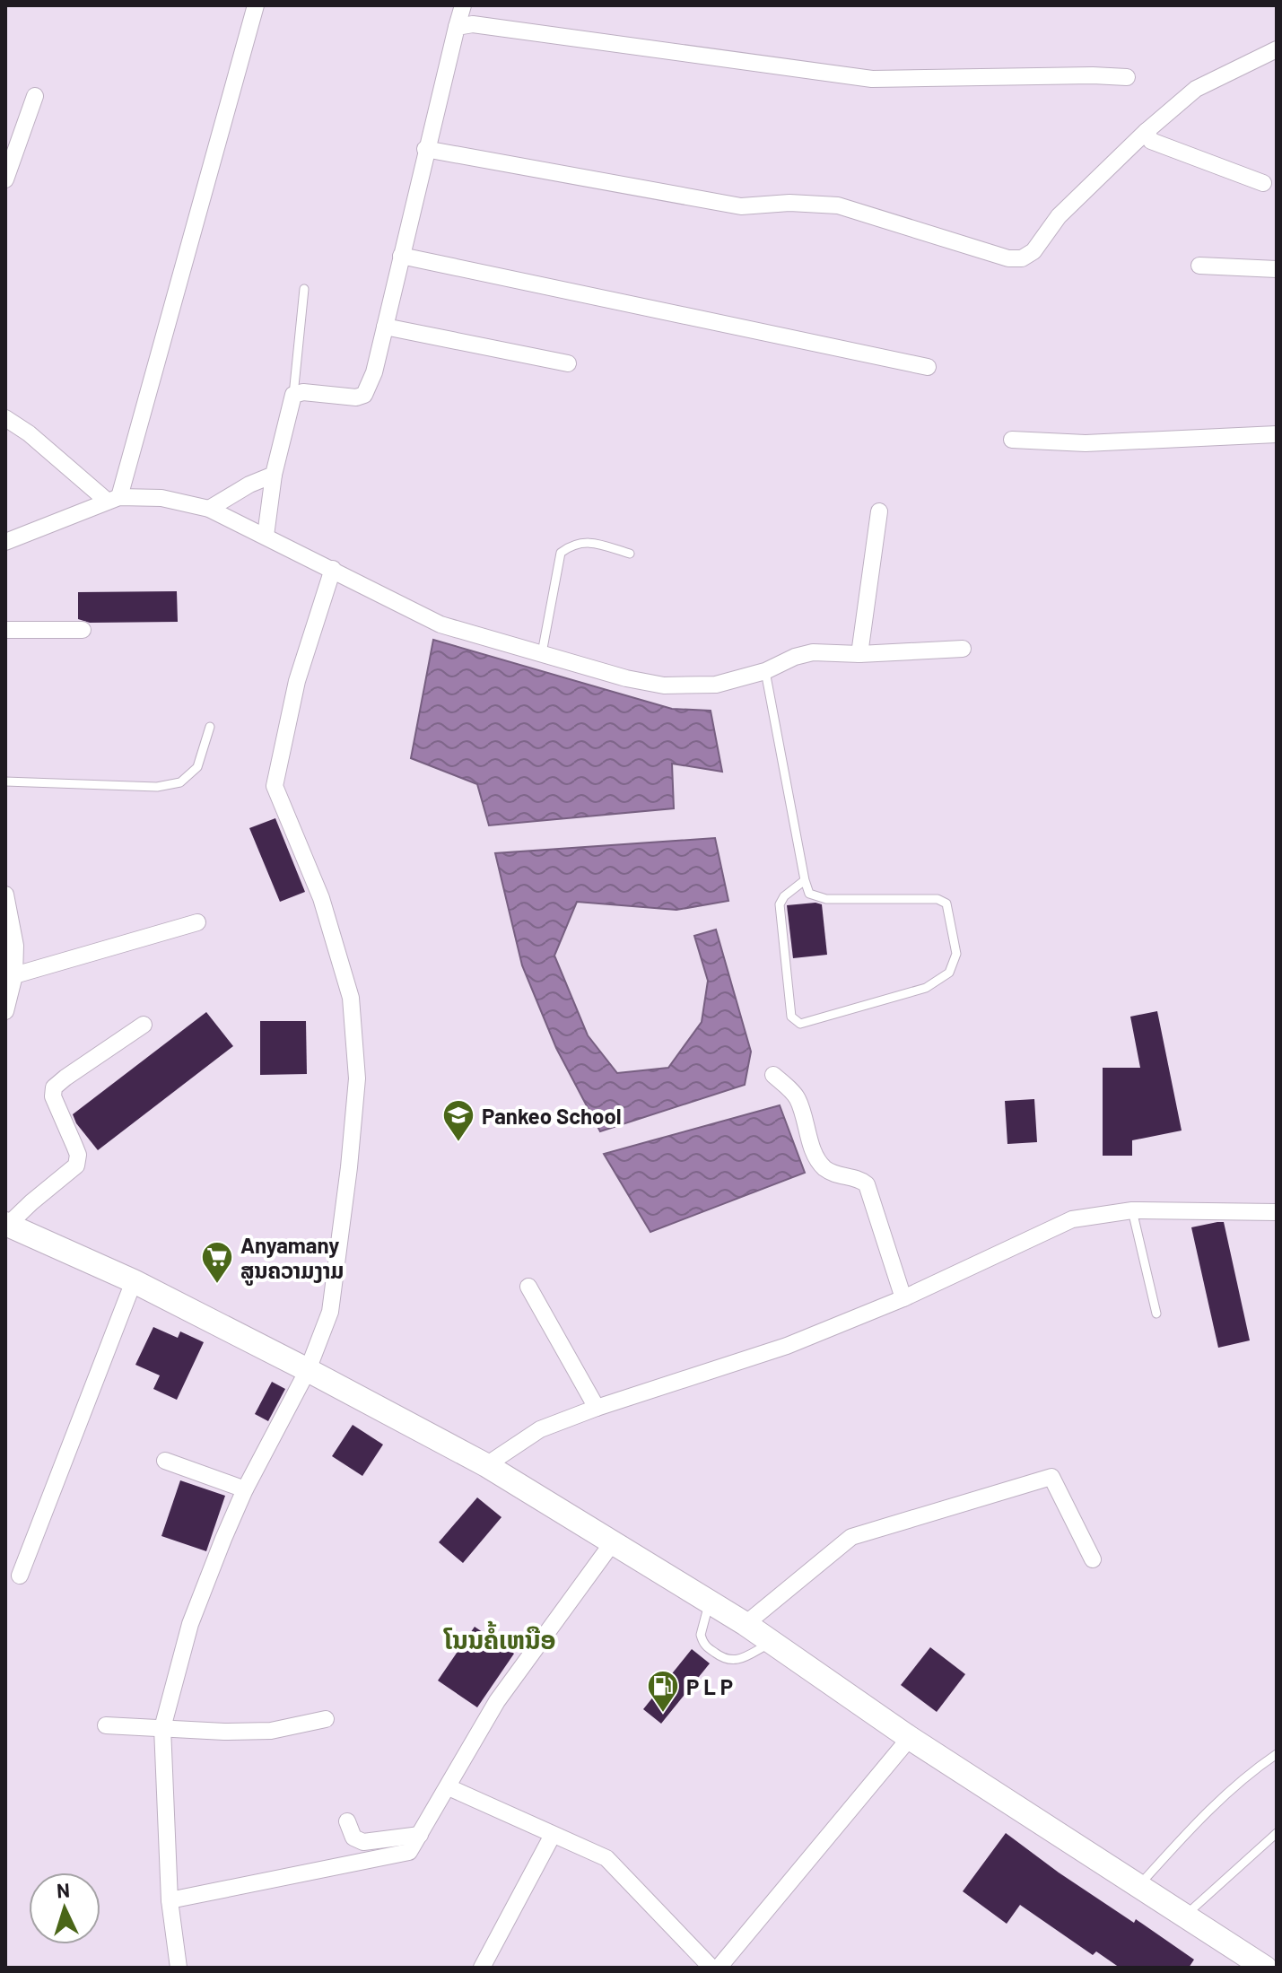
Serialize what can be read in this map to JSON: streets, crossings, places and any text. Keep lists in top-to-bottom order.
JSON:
{
  "districts": ["ໂນນຄໍ້ເຫນືອ"],
  "places": {
    "school or university": ["Pankeo School"],
    "supermarket": ["Anyamany ສູນຄວາມງາມ"],
    "fuel station": ["P L P"]
  },
  "north": "top"
}
